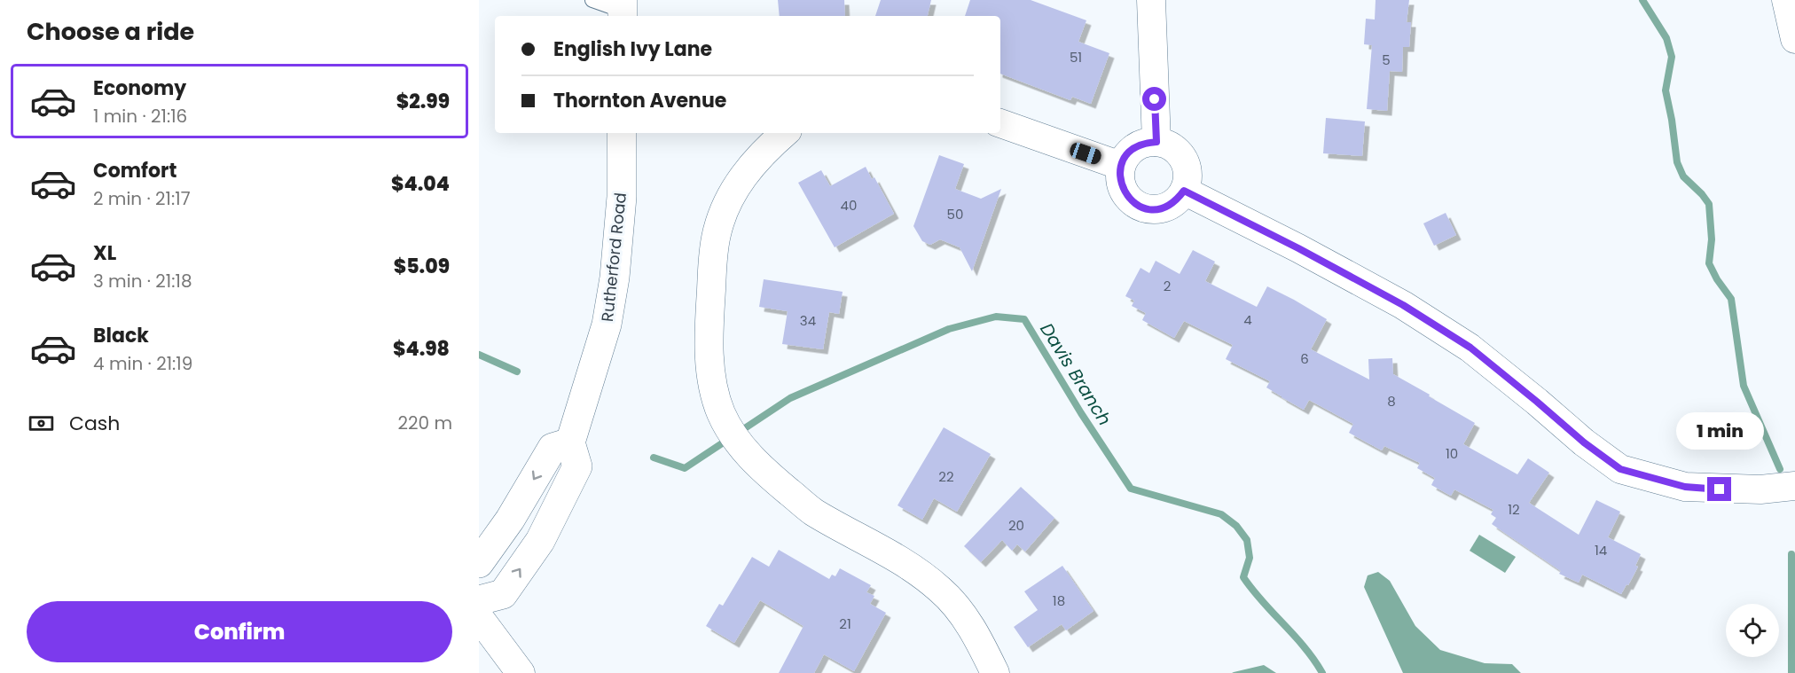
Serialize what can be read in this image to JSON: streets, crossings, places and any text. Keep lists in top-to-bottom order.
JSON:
{
  "streets": {
    "street": ["Rutherford Road"]
  },
  "water": ["Davis Branch"],
  "house_numbers": [
    "51",
    "5",
    "40",
    "50",
    "2",
    "4",
    "34",
    "6",
    "8",
    "10",
    "22",
    "12",
    "20",
    "14",
    "18",
    "21"
  ],
  "page": {
    "heading": "Choose a ride",
    "banner": ["English Ivy Lane", "Thornton Avenue"],
    "list": [
      {
        "name": "Economy",
        "note": "1 min · 21:16",
        "value": "$2.99"
      },
      {
        "name": "Comfort",
        "note": "2 min · 21:17",
        "value": "$4.04"
      },
      {
        "name": "XL",
        "note": "3 min · 21:18",
        "value": "$5.09"
      },
      {
        "name": "Black",
        "note": "4 min · 21:19",
        "value": "$4.98"
      }
    ],
    "pay": ["Cash", "220 m"],
    "bubble": "1 min",
    "buttons": "Confirm"
  }
}
